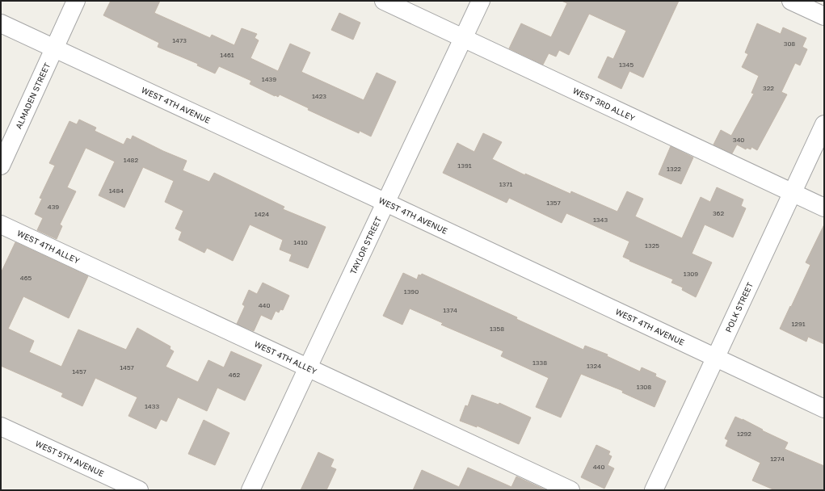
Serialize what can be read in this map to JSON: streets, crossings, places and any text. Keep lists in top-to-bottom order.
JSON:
{
  "streets": {
    "street": [
      "ALMADEN STREET",
      "WEST 3RD ALLEY",
      "WEST 4TH AVENUE",
      "TAYLOR STREET",
      "WEST 4TH ALLEY",
      "POLK STREET",
      "WEST 5TH AVENUE"
    ]
  },
  "crossings": [
    ["ALMADEN STREET", "WEST 4TH AVENUE"],
    ["WEST 3RD ALLEY", "TAYLOR STREET"],
    ["WEST 3RD ALLEY", "POLK STREET"],
    ["WEST 4TH AVENUE", "TAYLOR STREET"],
    ["WEST 4TH AVENUE", "POLK STREET"],
    ["TAYLOR STREET", "WEST 4TH ALLEY"]
  ],
  "house_numbers": [
    "1473",
    "308",
    "1461",
    "1345",
    "1439",
    "322",
    "1423",
    "340",
    "1482",
    "1391",
    "1322",
    "1371",
    "1484",
    "1357",
    "439",
    "362",
    "1424",
    "1343",
    "1410",
    "1325",
    "1309",
    "465",
    "1390",
    "440",
    "1374",
    "1291",
    "1358",
    "1338",
    "1324",
    "1457",
    "1457",
    "462",
    "1308",
    "1433",
    "1292",
    "1274",
    "440"
  ]
}
